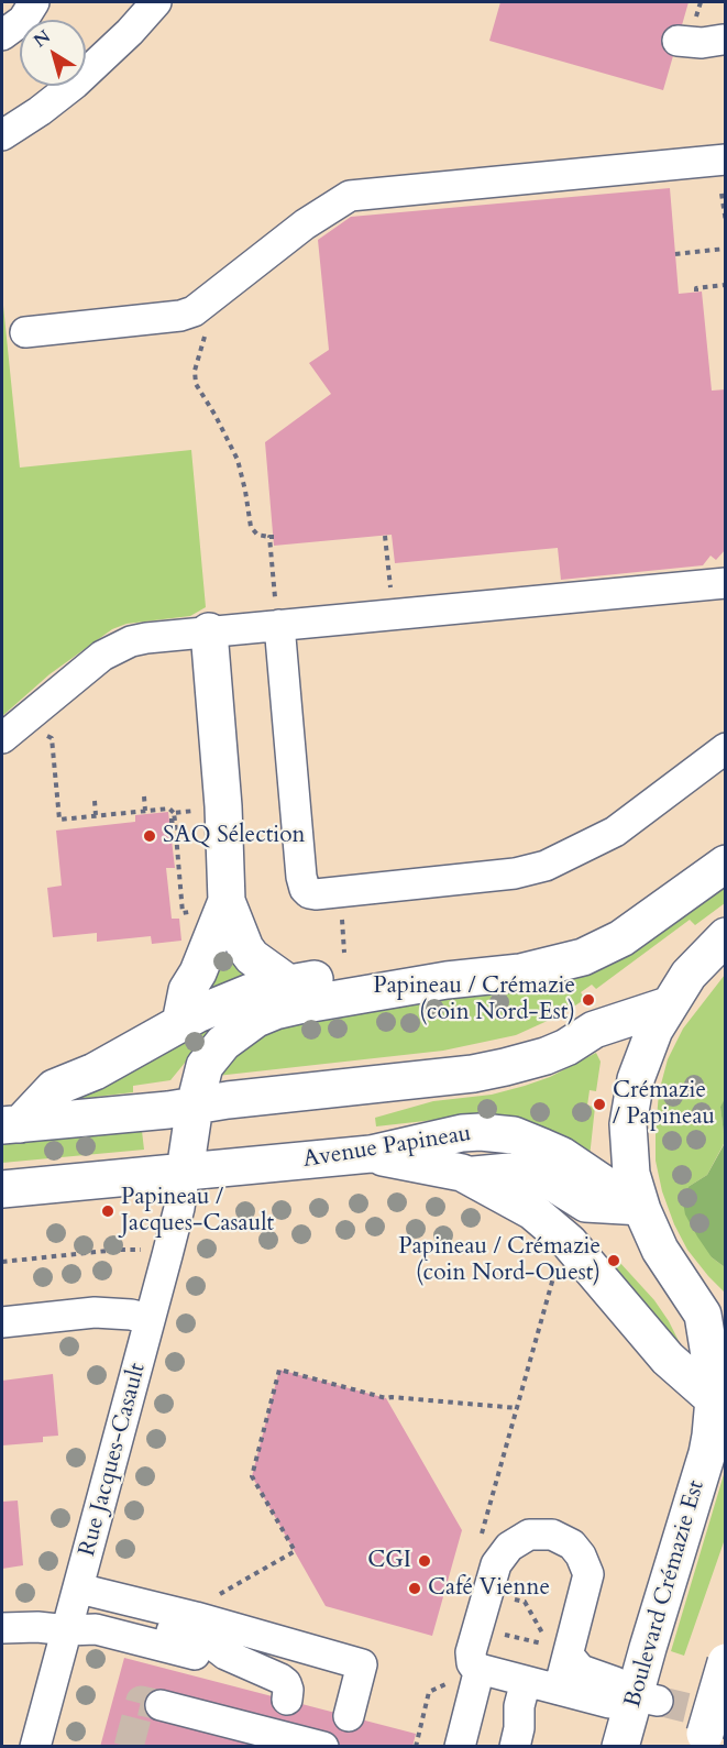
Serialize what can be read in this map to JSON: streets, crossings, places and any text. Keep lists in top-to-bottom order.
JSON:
{
  "streets": {
    "main road": ["Avenue Papineau", "Boulevard Crémazie Est"],
    "street": ["Rue Jacques-Casault"]
  },
  "crossings": [
    ["Avenue Papineau", "Rue Jacques-Casault"],
    ["Avenue Papineau", "Boulevard Crémazie Est"]
  ],
  "places": [
    "SAQ Sélection",
    "Papineau / Crémazie (coin Nord-Est)",
    "Crémazie / Papineau",
    "Papineau / Jacques-Casault",
    "Papineau / Crémazie (coin Nord-Ouest)",
    "CGI",
    "Café Vienne"
  ],
  "north": "top left"
}
